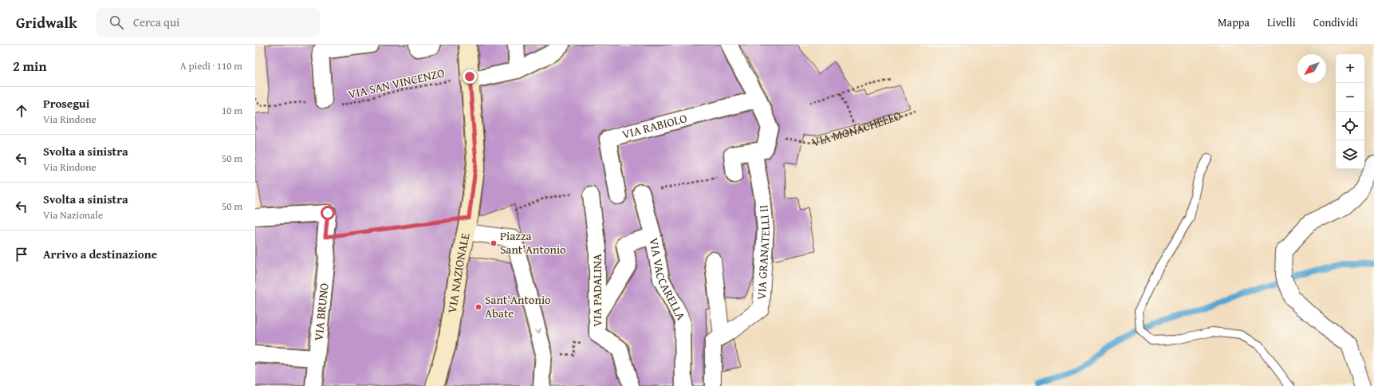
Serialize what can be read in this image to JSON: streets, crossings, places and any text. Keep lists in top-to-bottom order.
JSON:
{
  "streets": {
    "main road": ["VIA NAZIONALE"],
    "street": [
      "VIA RABIOLO",
      "VIA GRANATELLI II",
      "VIA VACCARELLA",
      "VIA PADALINA",
      "VIA BRUNO"
    ],
    "path": ["VIA SAN VINCENZO", "VIA MONACHELLO"]
  },
  "crossings": [
    ["VIA SAN VINCENZO", "VIA NAZIONALE"]
  ],
  "places": ["Piazza Sant'Antonio", "Sant'Antonio Abate"],
  "north": "bottom left",
  "page": {
    "header": "Gridwalk",
    "search": "Cerca qui",
    "nav": ["Mappa", "Livelli", "Condividi"],
    "heading": ["2 min", "A piedi · 110 m"],
    "map_buttons": ["+", "−"],
    "list": [
      ["Prosegui", "Via Rindone", "10 m"],
      ["Svolta a sinistra", "Via Rindone", "50 m"],
      ["Svolta a sinistra", "Via Nazionale", "50 m"],
      "Arrivo a destinazione"
    ]
  }
}
